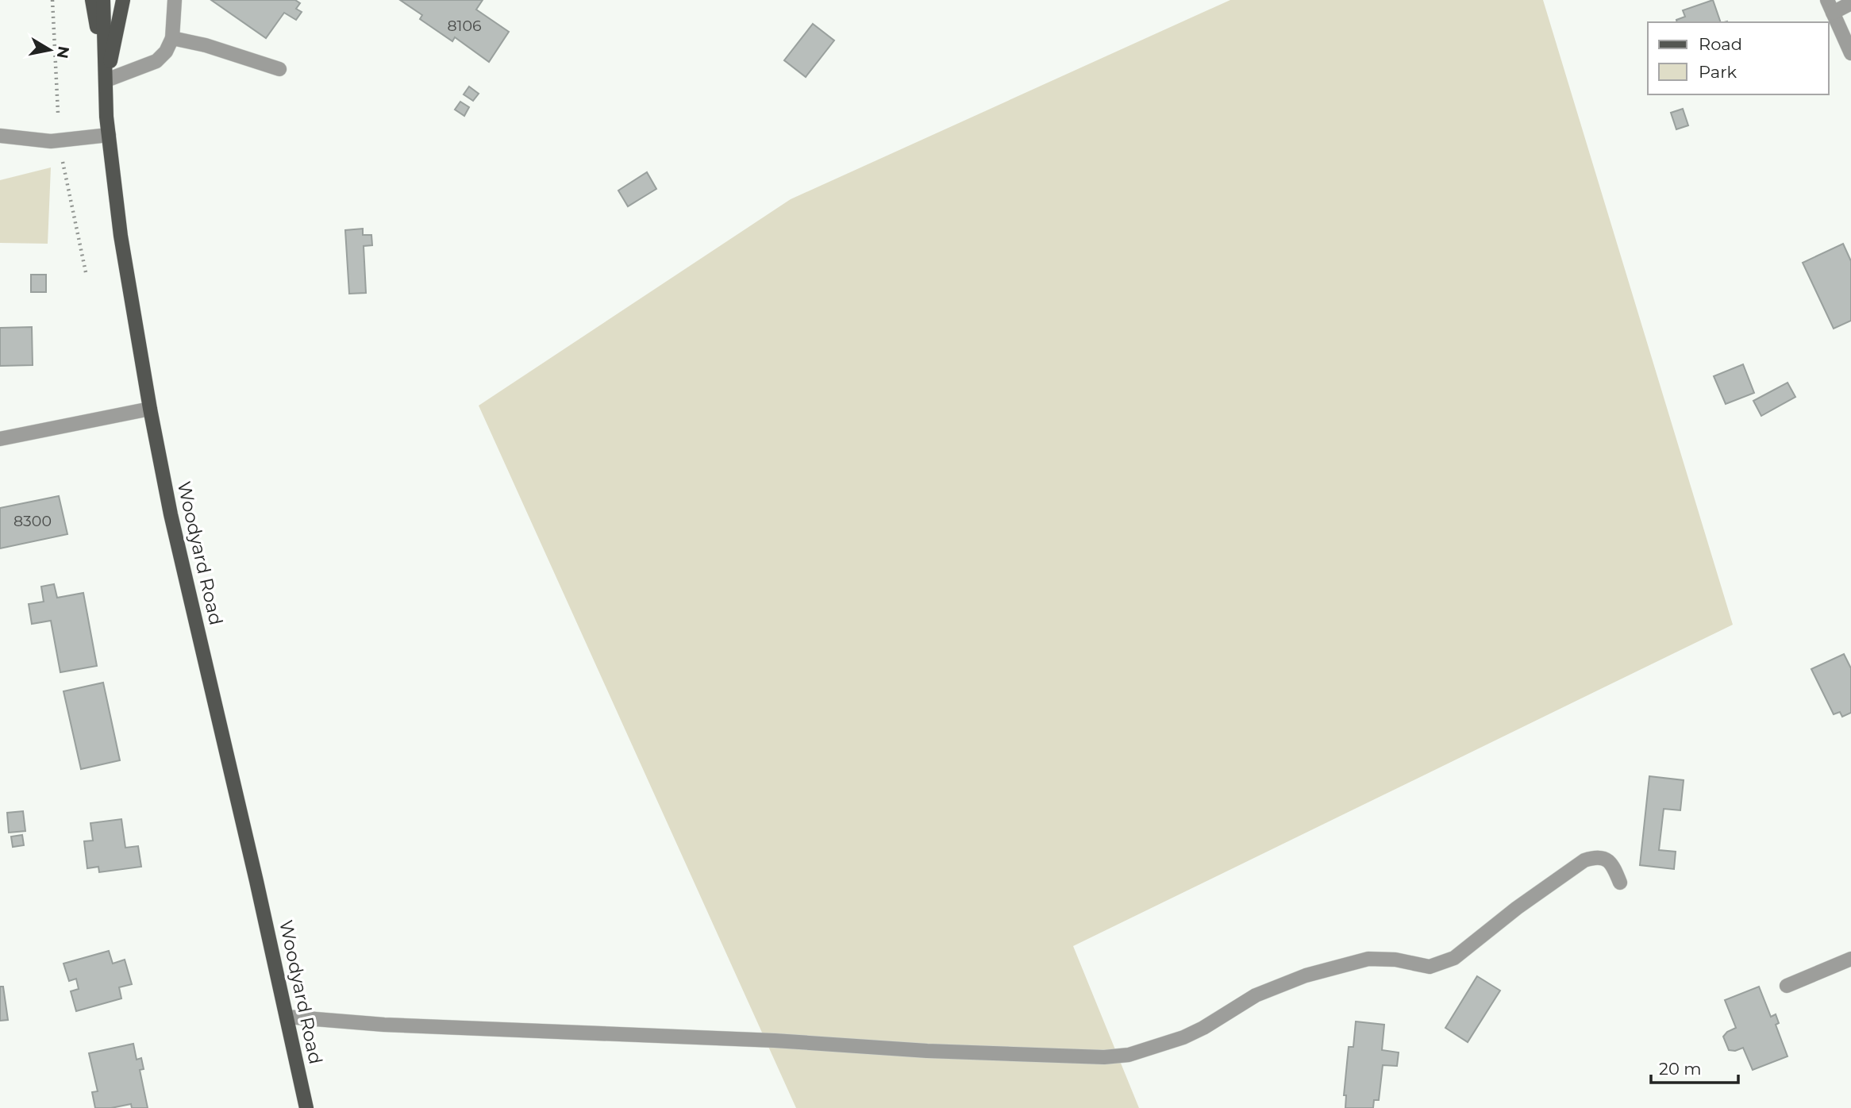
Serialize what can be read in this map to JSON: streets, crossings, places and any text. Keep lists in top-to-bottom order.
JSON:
{
  "streets": {
    "main road": ["Woodyard Road"]
  },
  "house_numbers": ["8106", "8300"],
  "legend": ["Road", "Park"],
  "scale_bar": "20 m",
  "north": "right"
}
